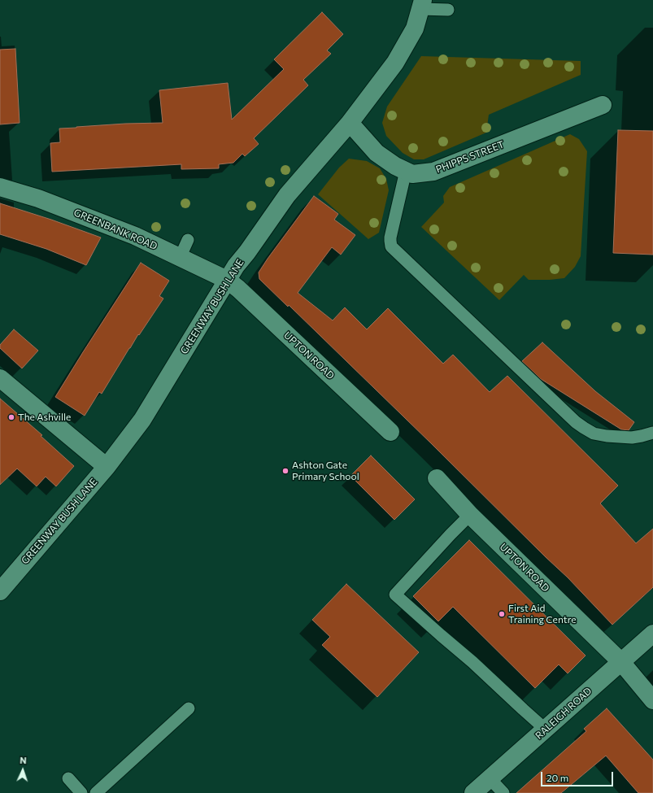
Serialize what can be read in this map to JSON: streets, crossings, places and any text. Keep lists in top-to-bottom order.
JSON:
{
  "streets": {
    "street": [
      "PHIPPS STREET",
      "GREENBANK ROAD",
      "GREENWAY BUSH LANE",
      "UPTON ROAD",
      "RALEIGH ROAD"
    ]
  },
  "crossings": [
    ["PHIPPS STREET", "GREENWAY BUSH LANE"],
    ["GREENBANK ROAD", "GREENWAY BUSH LANE"],
    ["GREENBANK ROAD", "UPTON ROAD"],
    ["GREENWAY BUSH LANE", "UPTON ROAD"],
    ["UPTON ROAD", "RALEIGH ROAD"]
  ],
  "places": ["The Ashville", "Ashton Gate Primary School", "First Aid Training Centre"],
  "scale_bar": "20 m",
  "north": "top"
}
